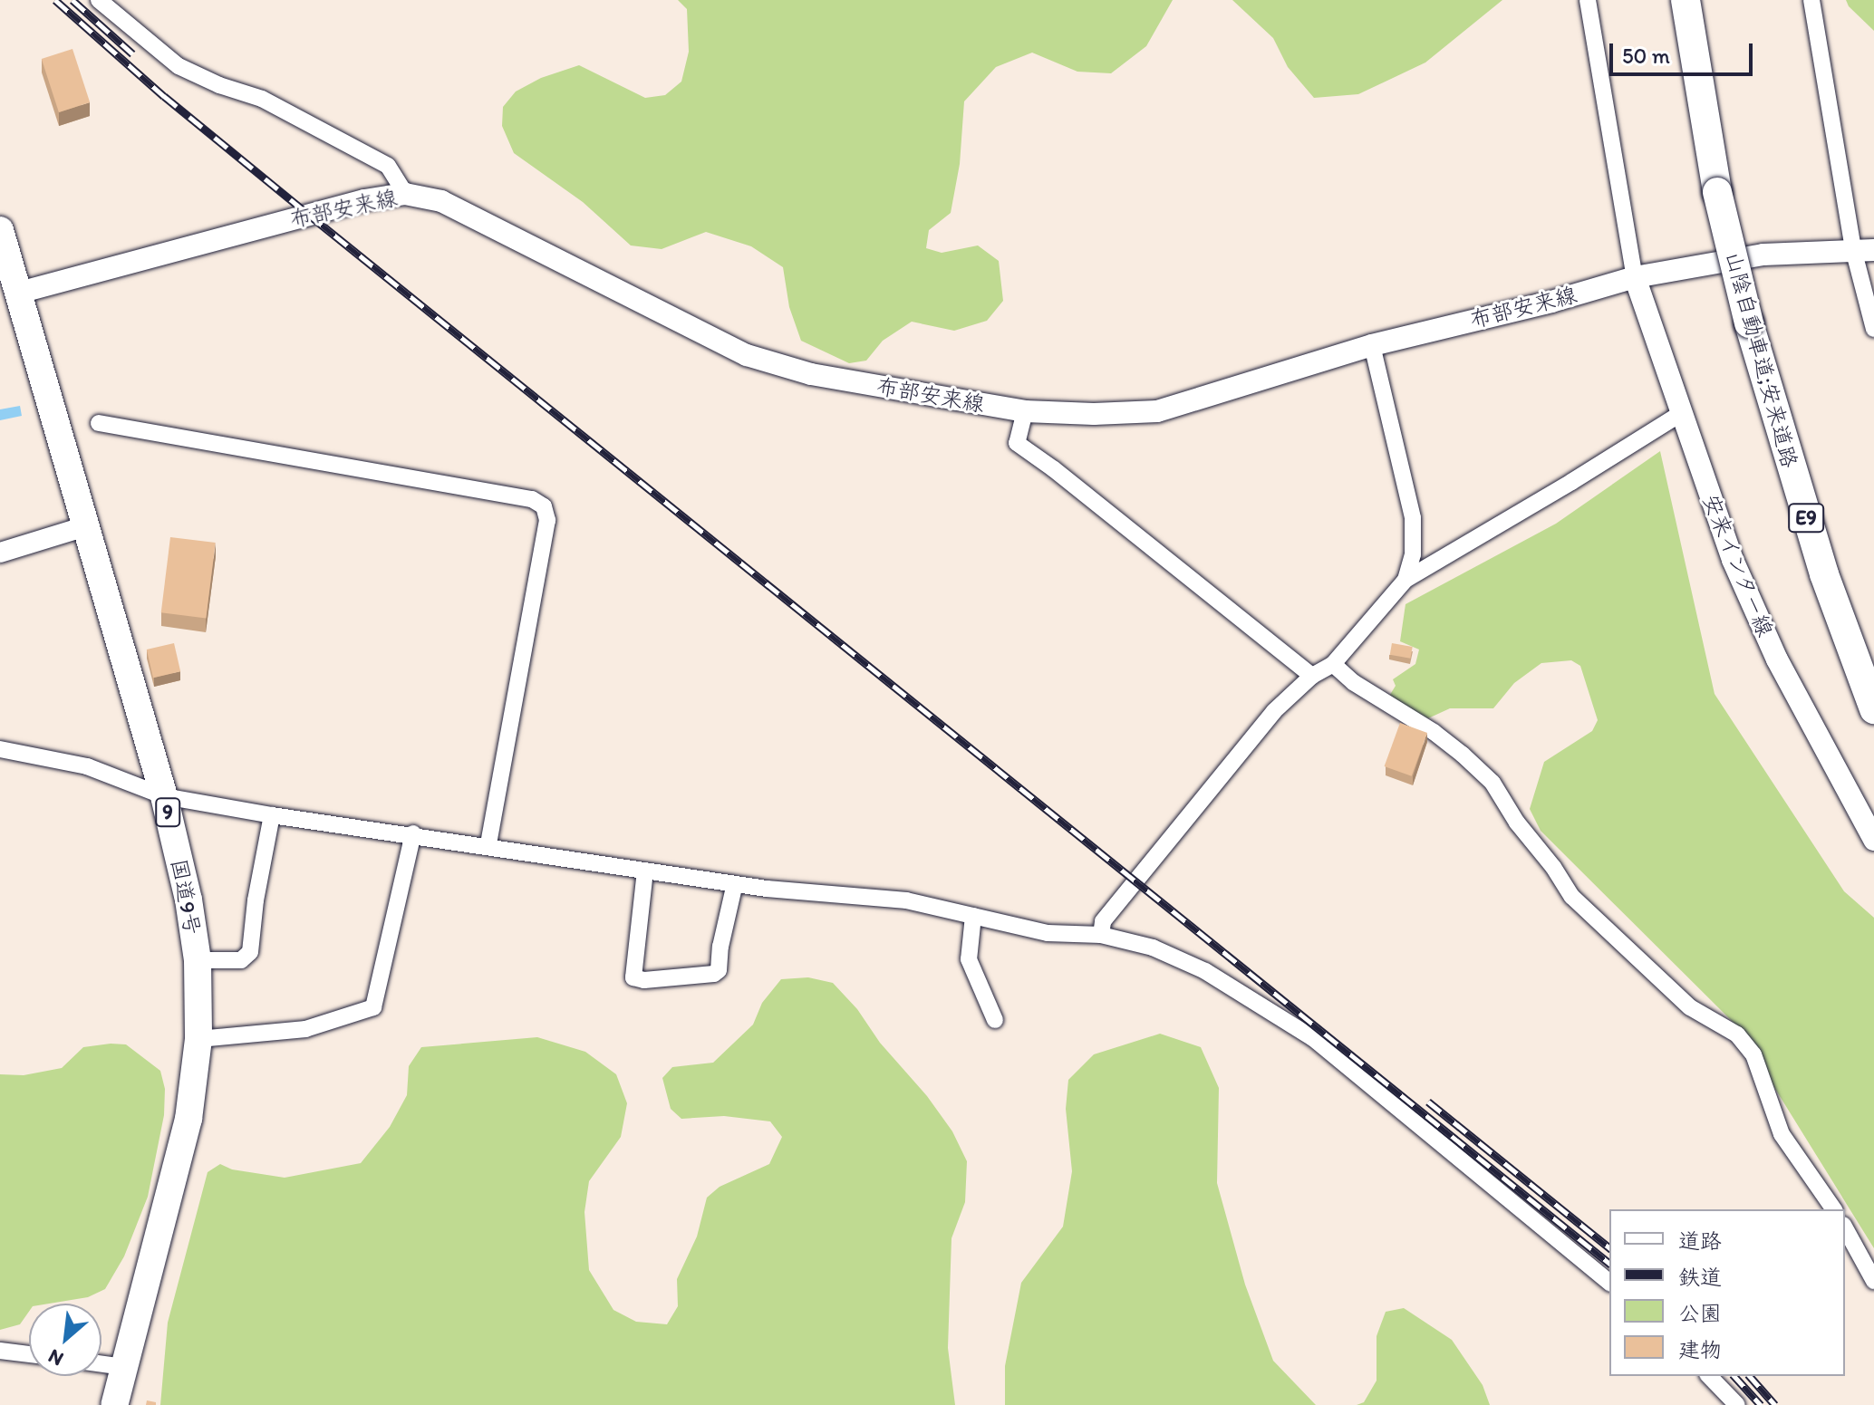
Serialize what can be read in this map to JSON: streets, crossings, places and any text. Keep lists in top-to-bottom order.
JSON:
{
  "streets": {
    "highway": [
      "山陰自動車道;安来道路",
      "E9",
      "9",
      "国道9号"
    ],
    "main road": ["布部安来線", "安来インター線"]
  },
  "crossings": [
    ["布部安来線", "安来インター線"],
    ["布部安来線", "国道9号"]
  ],
  "legend": [
    "道路",
    "鉄道",
    "公園",
    "建物"
  ],
  "scale_bar": "50 m",
  "north": "bottom left"
}
